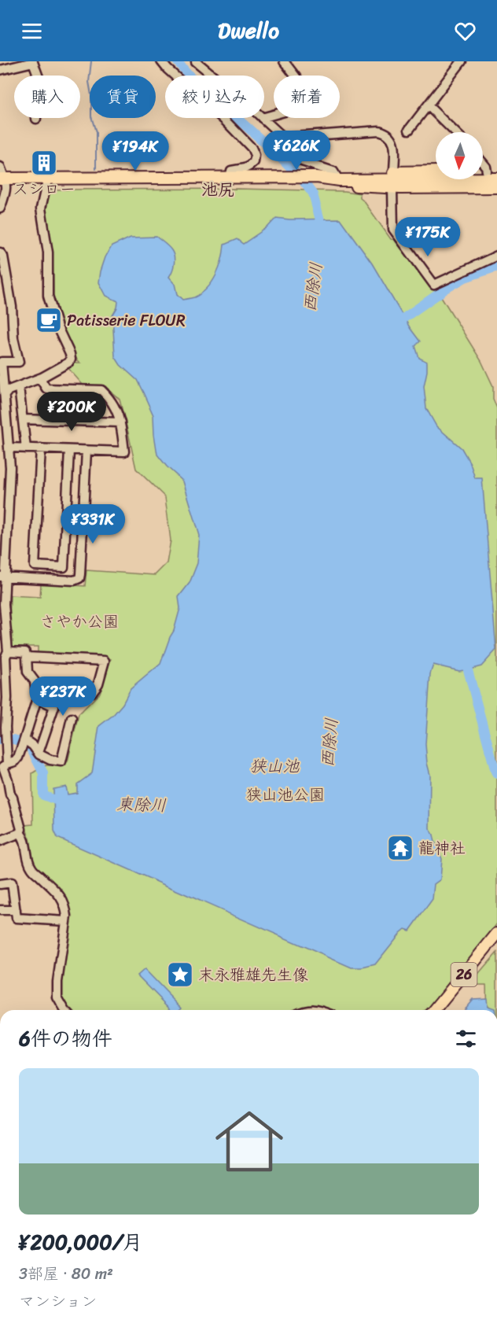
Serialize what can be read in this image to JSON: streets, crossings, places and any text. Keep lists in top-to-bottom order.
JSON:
{
  "streets": {
    "main road": ["26"]
  },
  "districts": ["池尻"],
  "water": ["西除川", "狭山池", "東除川"],
  "parks": ["さやか公園", "狭山池公園"],
  "places": {
    "building": ["スシロー"],
    "cafe": ["Patisserie FLOUR"],
    "temple": ["龍神社"],
    "place": ["末永雅雄先生像"]
  },
  "north": "bottom",
  "page": {
    "header": "Dwello",
    "chip": [
      "購入",
      "賃貸",
      "絞り込み",
      "新着"
    ],
    "price": [
      "¥626K",
      "¥194K",
      "¥175K",
      "¥200K",
      "¥331K",
      "¥237K"
    ],
    "heading": "6件の物件",
    "list": [
      {
        "name": "¥200,000/月",
        "note": "3部屋 · 80 m² · マンション"
      }
    ]
  }
}
